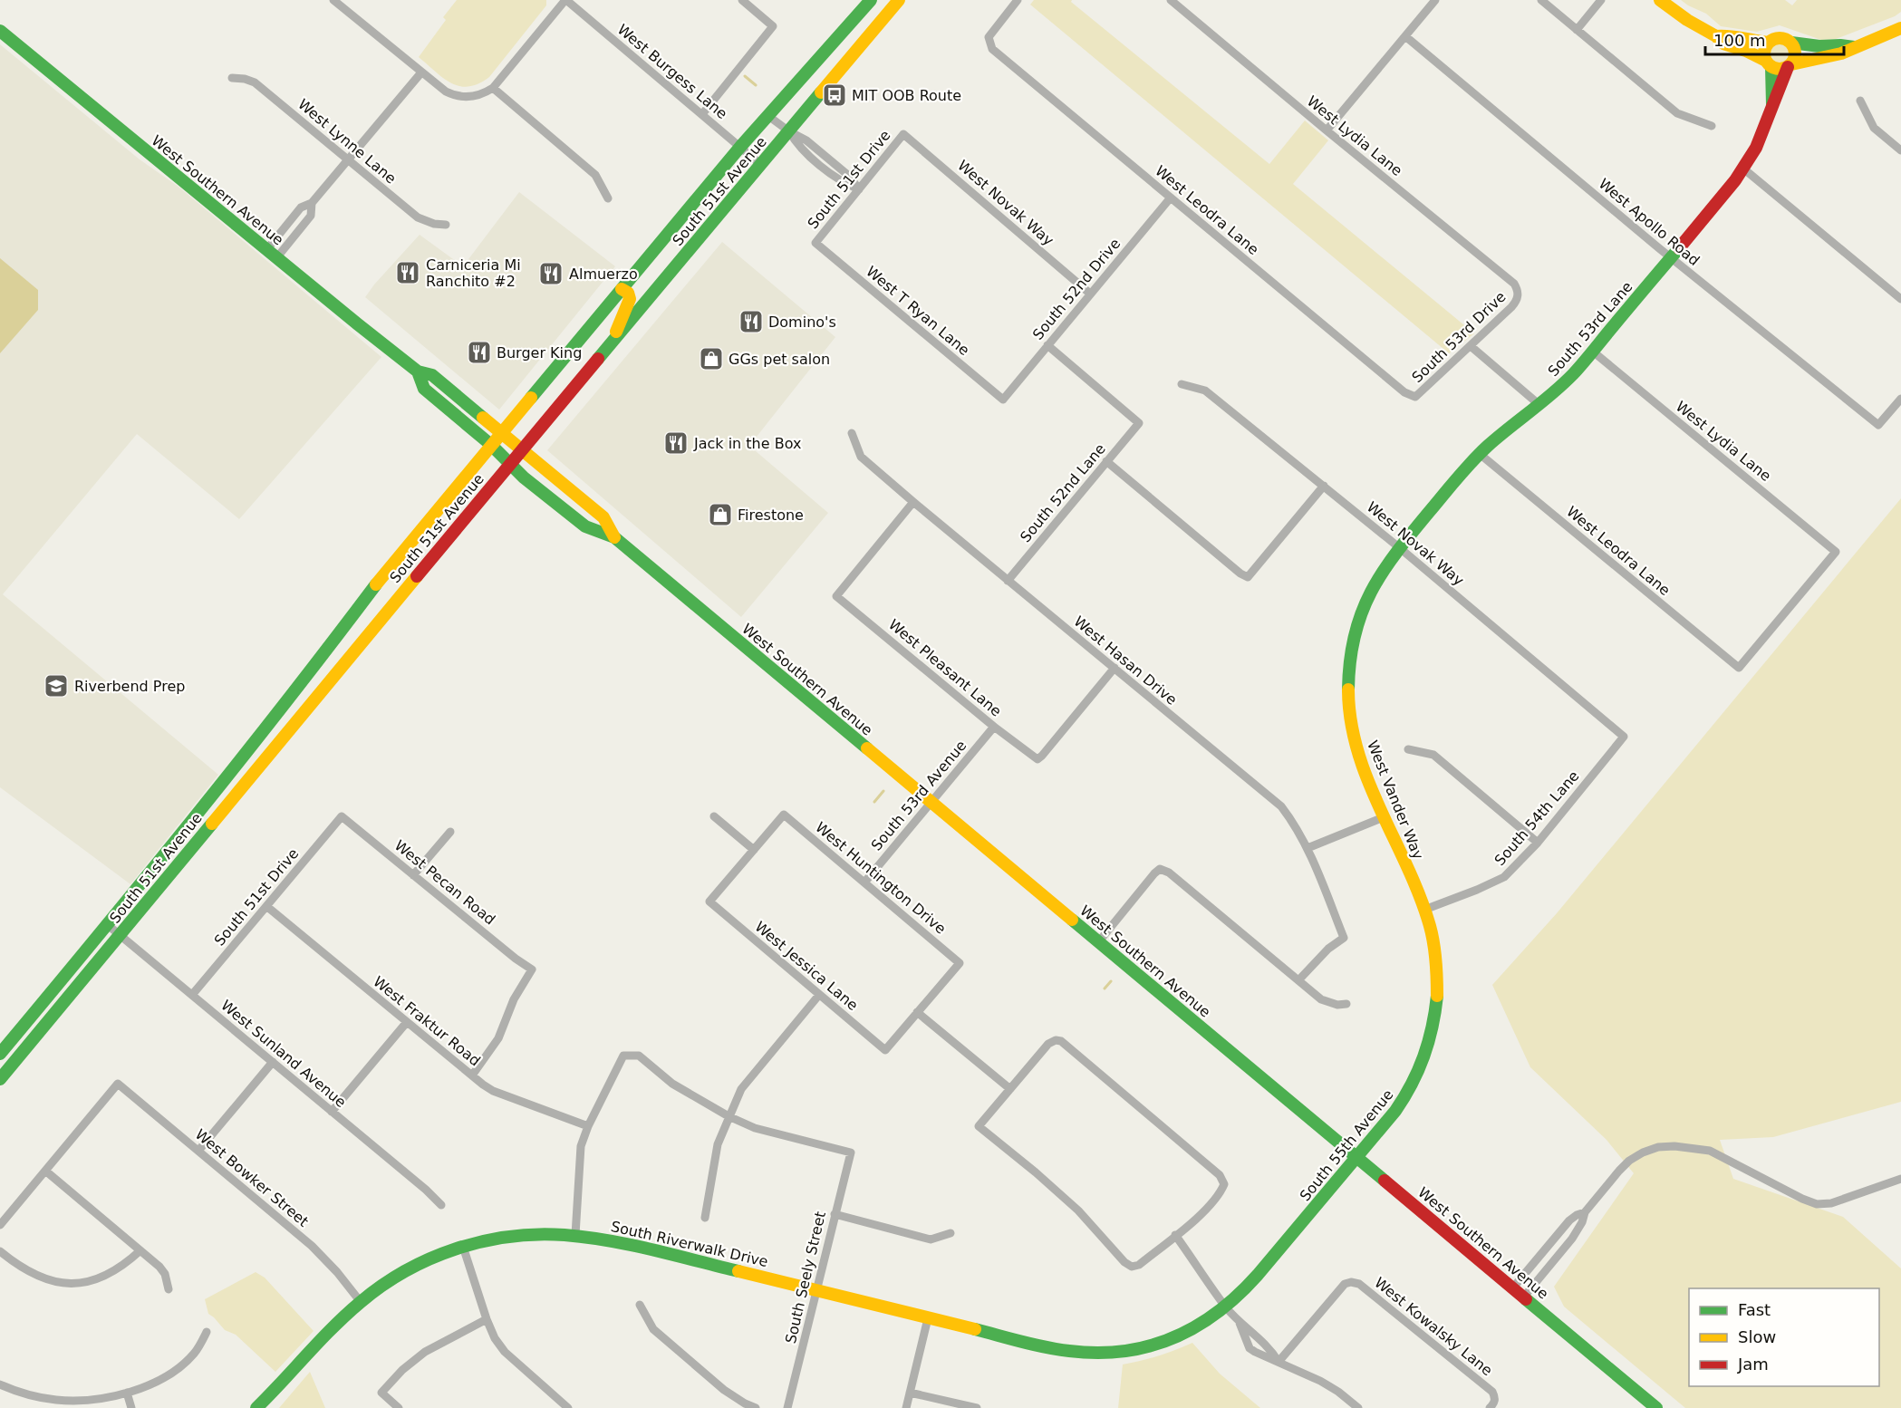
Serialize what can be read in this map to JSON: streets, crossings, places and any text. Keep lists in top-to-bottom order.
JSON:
{
  "streets": {
    "main road": [
      "West Southern Avenue",
      "South 51st Avenue",
      "South 53rd Lane",
      "West Vander Way",
      "South 55th Avenue",
      "South Riverwalk Drive"
    ],
    "street": [
      "West Burgess Lane",
      "West Lydia Lane",
      "West Lynne Lane",
      "South 51st Drive",
      "West Novak Way",
      "West Leodra Lane",
      "West Apollo Road",
      "South 52nd Drive",
      "West T Ryan Lane",
      "South 53rd Drive",
      "South 52nd Lane",
      "West Hasan Drive",
      "West Pleasant Lane",
      "South 53rd Avenue",
      "South 54th Lane",
      "West Huntington Drive",
      "West Pecan Road",
      "West Jessica Lane",
      "West Fraktur Road",
      "West Sunland Avenue",
      "West Bowker Street",
      "South Seely Street",
      "West Kowalsky Lane"
    ]
  },
  "crossings": [
    ["West Burgess Lane", "South 51st Avenue"],
    ["West Lydia Lane", "West Leodra Lane"],
    ["West Lydia Lane", "South 53rd Lane"],
    ["West Lydia Lane", "South 53rd Drive"],
    ["South 51st Drive", "West Novak Way"],
    ["South 51st Drive", "West T Ryan Lane"],
    ["South 51st Drive", "West Pecan Road"],
    ["South 51st Drive", "West Fraktur Road"],
    ["South 51st Drive", "West Sunland Avenue"],
    ["West Southern Avenue", "South 51st Avenue"],
    ["West Southern Avenue", "South 53rd Avenue"],
    ["West Southern Avenue", "South 55th Avenue"],
    ["South 51st Avenue", "West Sunland Avenue"],
    ["West Novak Way", "South 52nd Drive"],
    ["West Novak Way", "South 53rd Lane"],
    ["West Novak Way", "West Vander Way"],
    ["West Novak Way", "South 54th Lane"],
    ["West Leodra Lane", "South 52nd Drive"],
    ["West Leodra Lane", "South 53rd Lane"],
    ["West Leodra Lane", "South 53rd Drive"],
    ["West Apollo Road", "South 53rd Lane"],
    ["South 52nd Drive", "West T Ryan Lane"],
    ["South 52nd Drive", "South 52nd Lane"],
    ["South 53rd Lane", "West Vander Way"],
    ["South 52nd Lane", "West Hasan Drive"],
    ["West Hasan Drive", "West Pleasant Lane"],
    ["West Pleasant Lane", "South 53rd Avenue"],
    ["South 53rd Avenue", "West Huntington Drive"],
    ["West Vander Way", "South 54th Lane"],
    ["West Vander Way", "South 55th Avenue"],
    ["South 54th Lane", "South 55th Avenue"],
    ["West Huntington Drive", "West Jessica Lane"],
    ["West Pecan Road", "West Fraktur Road"],
    ["South 55th Avenue", "South Riverwalk Drive"],
    ["West Bowker Street", "South Riverwalk Drive"],
    ["South Riverwalk Drive", "South Seely Street"]
  ],
  "places": {
    "bus stop": ["MIT OOB Route"],
    "restaurant": [
      "Carniceria Mi Ranchito #2",
      "Almuerzo",
      "Domino's",
      "Burger King",
      "Jack in the Box"
    ],
    "shop": ["GGs pet salon", "Firestone"],
    "school or university": ["Riverbend Prep"]
  },
  "legend": ["Fast", "Slow", "Jam"],
  "scale_bar": "100 m"
}
